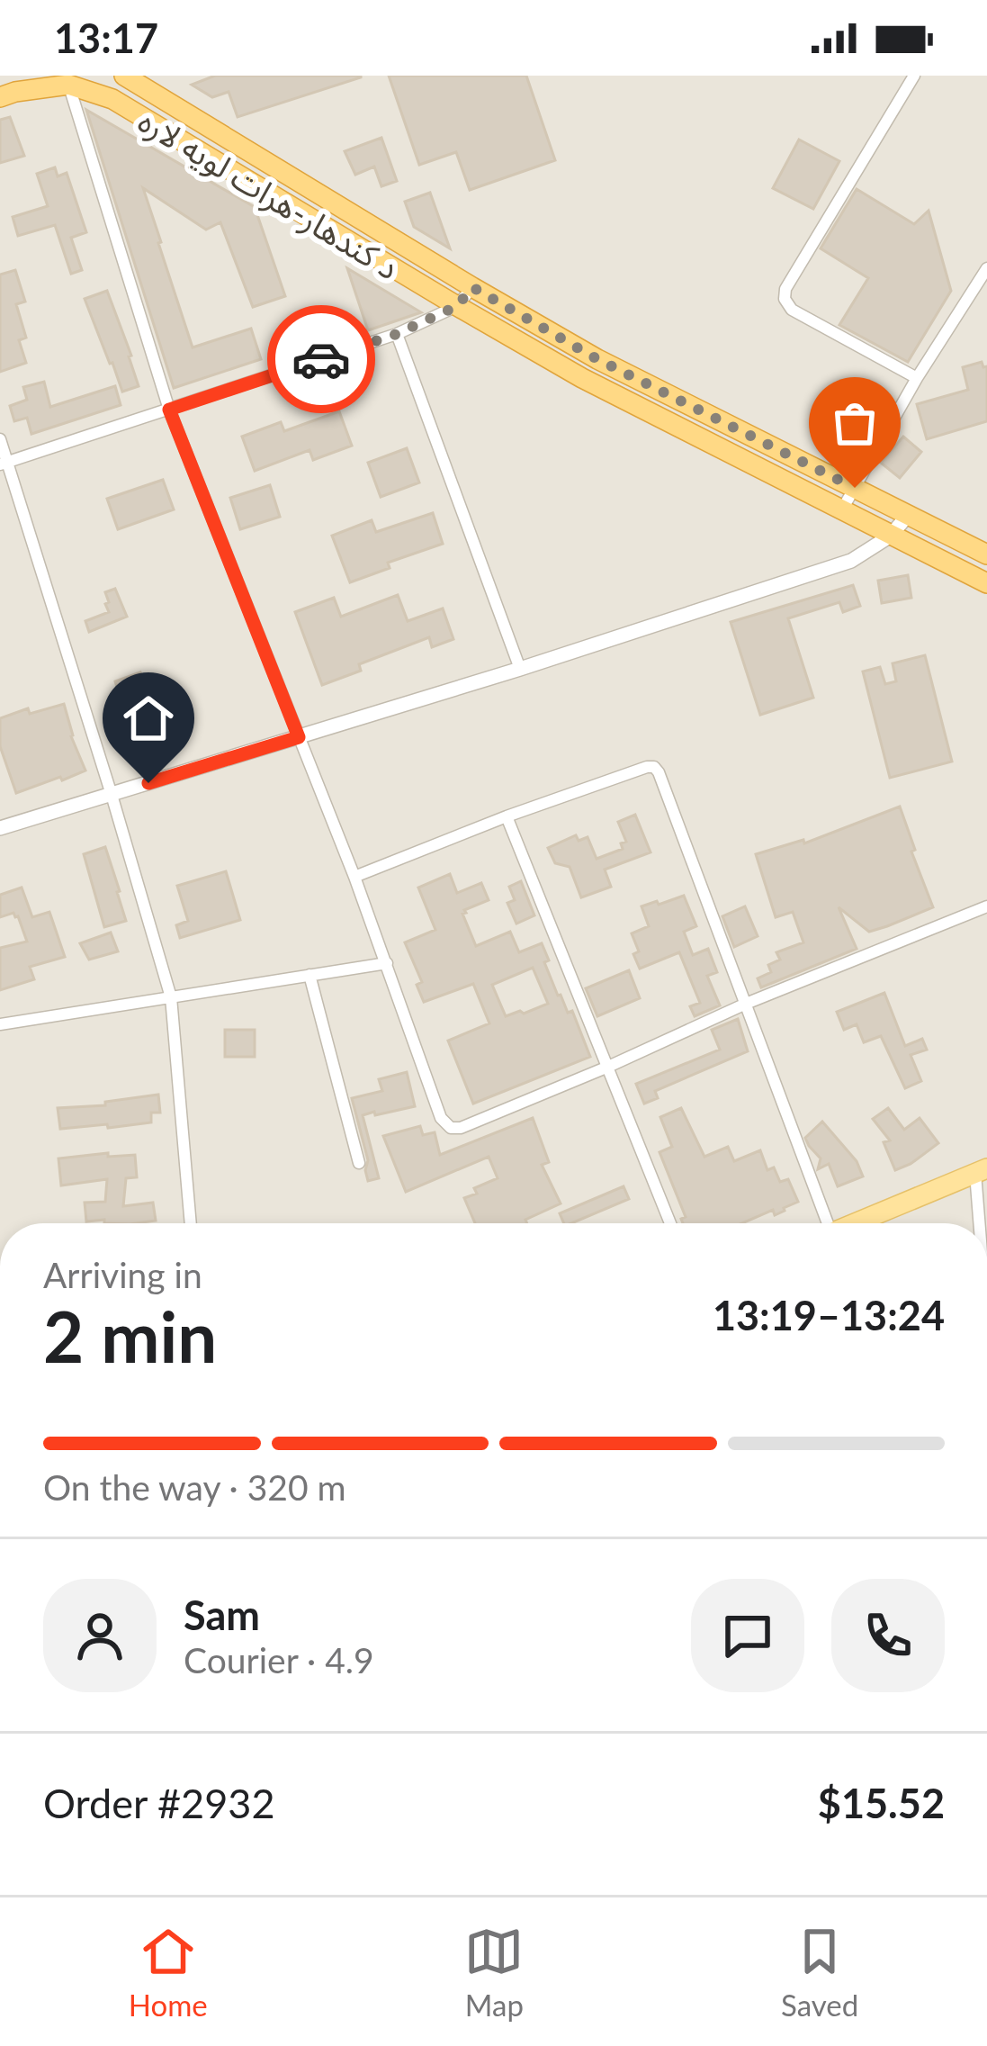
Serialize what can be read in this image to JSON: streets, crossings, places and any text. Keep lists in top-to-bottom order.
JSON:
{
  "streets": {
    "highway": ["د کندهار-هرات لويه لاره"]
  },
  "page": {
    "status": "13:17",
    "heading": ["2 min", "Arriving in", "13:19–13:24"],
    "panel": [
      "Sam",
      "Courier · 4.9",
      "Order #2932",
      "$15.52"
    ],
    "bar": "On the way · 320 m",
    "tabs": ["Home", "Map", "Saved"]
  }
}
